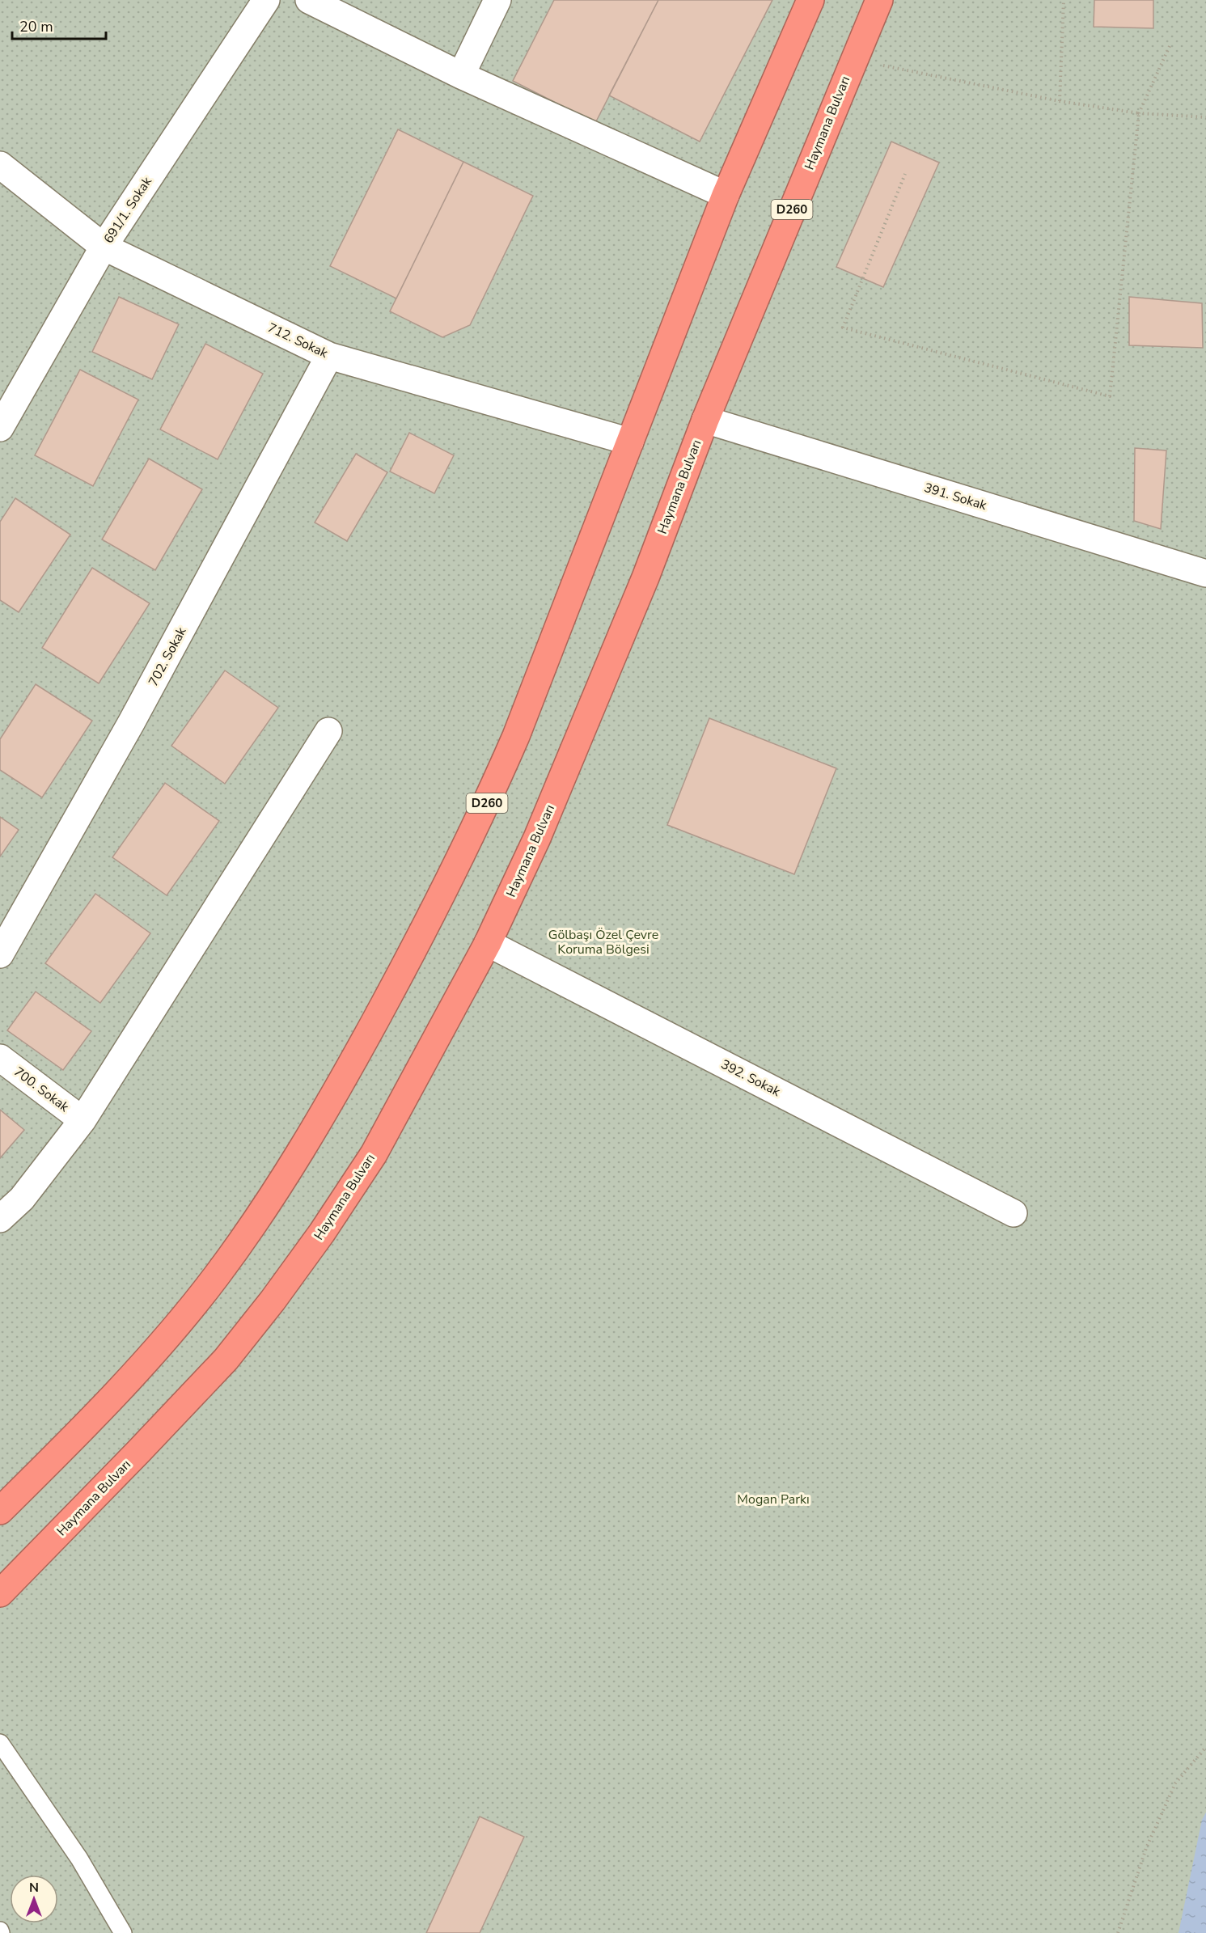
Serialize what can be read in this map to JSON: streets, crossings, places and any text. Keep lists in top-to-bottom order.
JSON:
{
  "streets": {
    "highway": ["Haymana Bulvarı", "D260"],
    "street": [
      "691/1. Sokak",
      "712. Sokak",
      "391. Sokak",
      "702. Sokak",
      "392. Sokak",
      "700. Sokak"
    ]
  },
  "crossings": [
    ["Haymana Bulvarı", "391. Sokak"],
    ["Haymana Bulvarı", "392. Sokak"],
    ["D260", "712. Sokak"],
    ["691/1. Sokak", "712. Sokak"],
    ["712. Sokak", "702. Sokak"]
  ],
  "parks": ["Gölbaşı Özel Çevre Koruma Bölgesi", "Mogan Parkı"],
  "scale_bar": "20 m",
  "north": "top"
}
